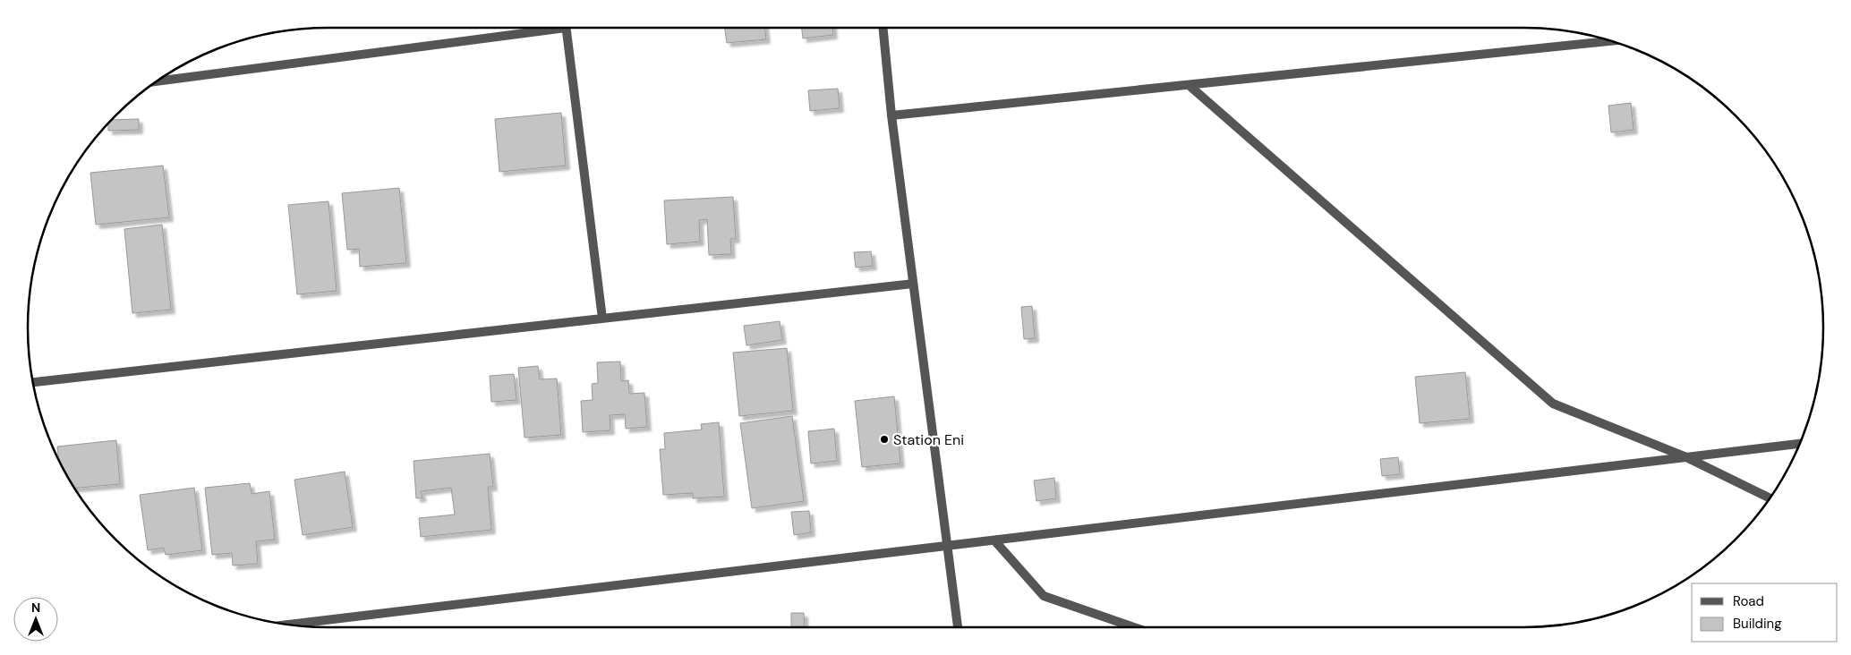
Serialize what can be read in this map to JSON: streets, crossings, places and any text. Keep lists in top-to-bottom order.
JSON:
{
  "places": ["Station Eni"],
  "legend": ["Road", "Building"],
  "north": "top"
}
